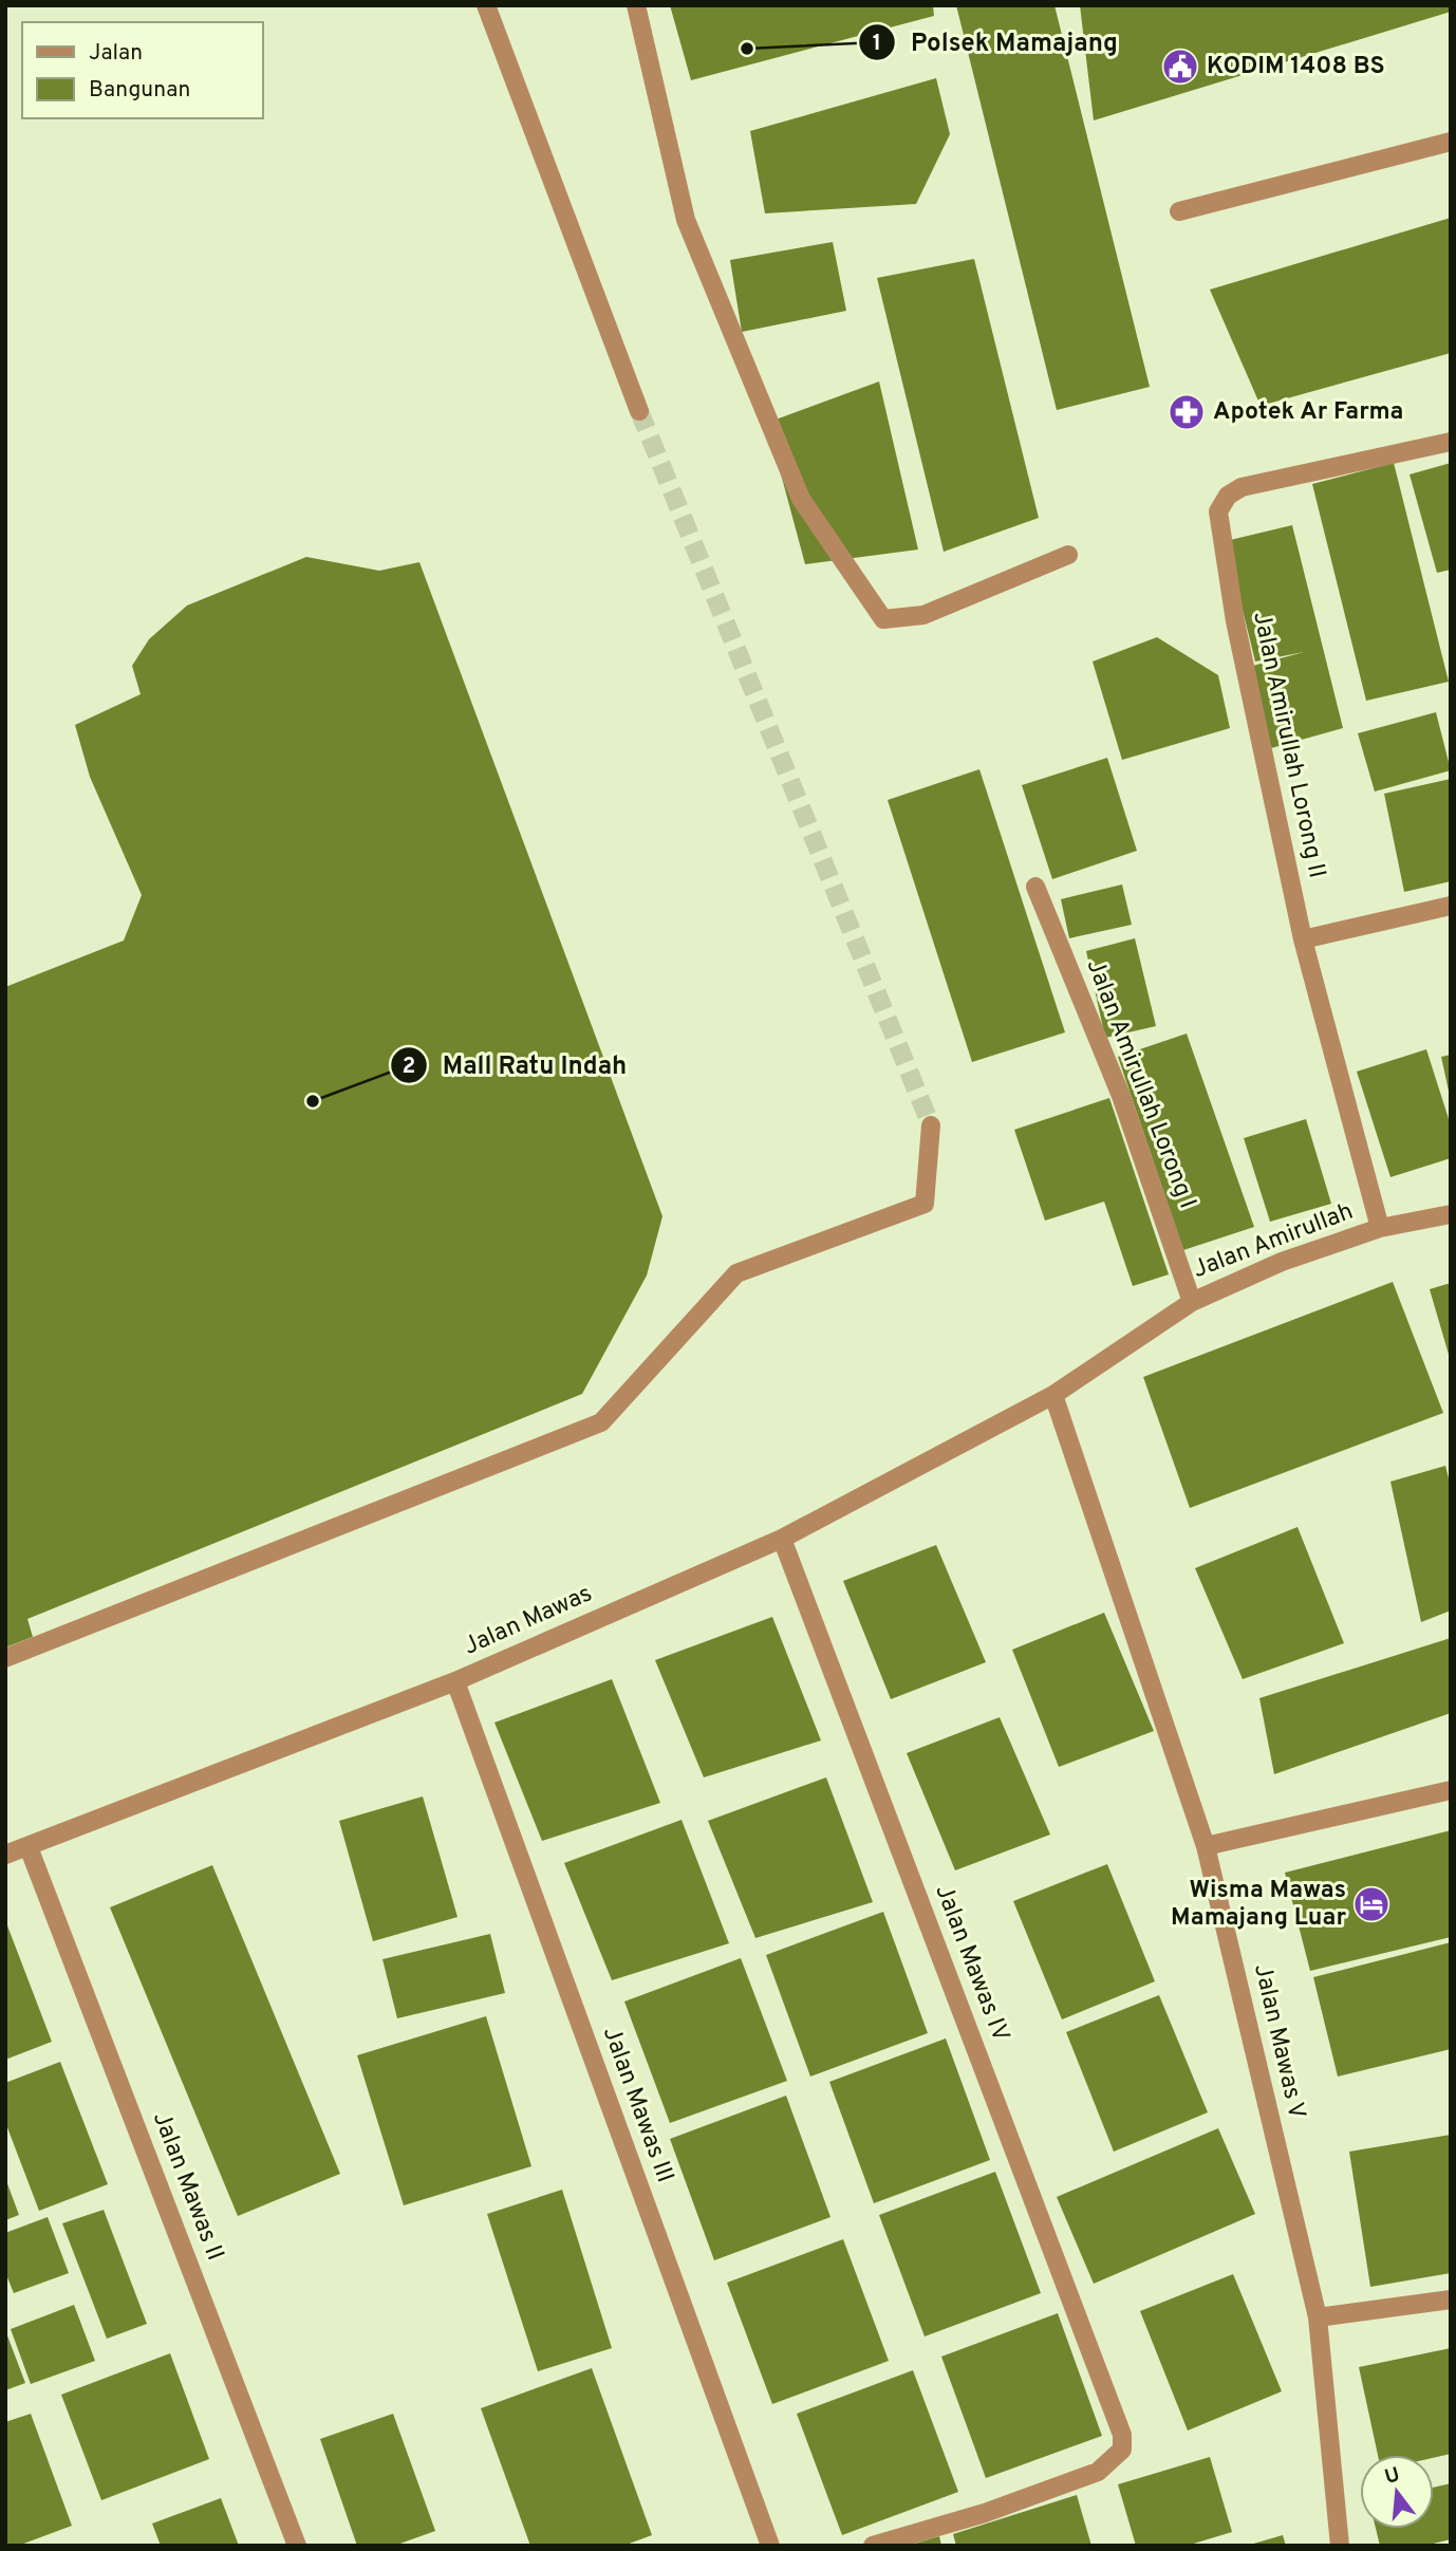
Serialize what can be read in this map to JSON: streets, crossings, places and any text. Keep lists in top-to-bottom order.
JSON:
{
  "streets": {
    "street": [
      "Jalan Amirullah Lorong II",
      "Jalan Amirullah Lorong I",
      "Jalan Amirullah",
      "Jalan Mawas",
      "Jalan Mawas IV",
      "Jalan Mawas V",
      "Jalan Mawas III",
      "Jalan Mawas II"
    ]
  },
  "crossings": [
    ["Jalan Amirullah Lorong II", "Jalan Amirullah"],
    ["Jalan Amirullah Lorong I", "Jalan Amirullah"],
    ["Jalan Amirullah", "Jalan Mawas"],
    ["Jalan Amirullah", "Jalan Mawas V"],
    ["Jalan Mawas", "Jalan Mawas IV"],
    ["Jalan Mawas", "Jalan Mawas V"],
    ["Jalan Mawas", "Jalan Mawas III"],
    ["Jalan Mawas", "Jalan Mawas II"]
  ],
  "places": {
    "other": ["Polsek Mamajang", "Mall Ratu Indah"],
    "public building": ["KODIM 1408 BS"],
    "pharmacy": ["Apotek Ar Farma"],
    "hotel": ["Wisma Mawas Mamajang Luar"]
  },
  "legend": ["Jalan", "Bangunan"],
  "north": "top"
}
